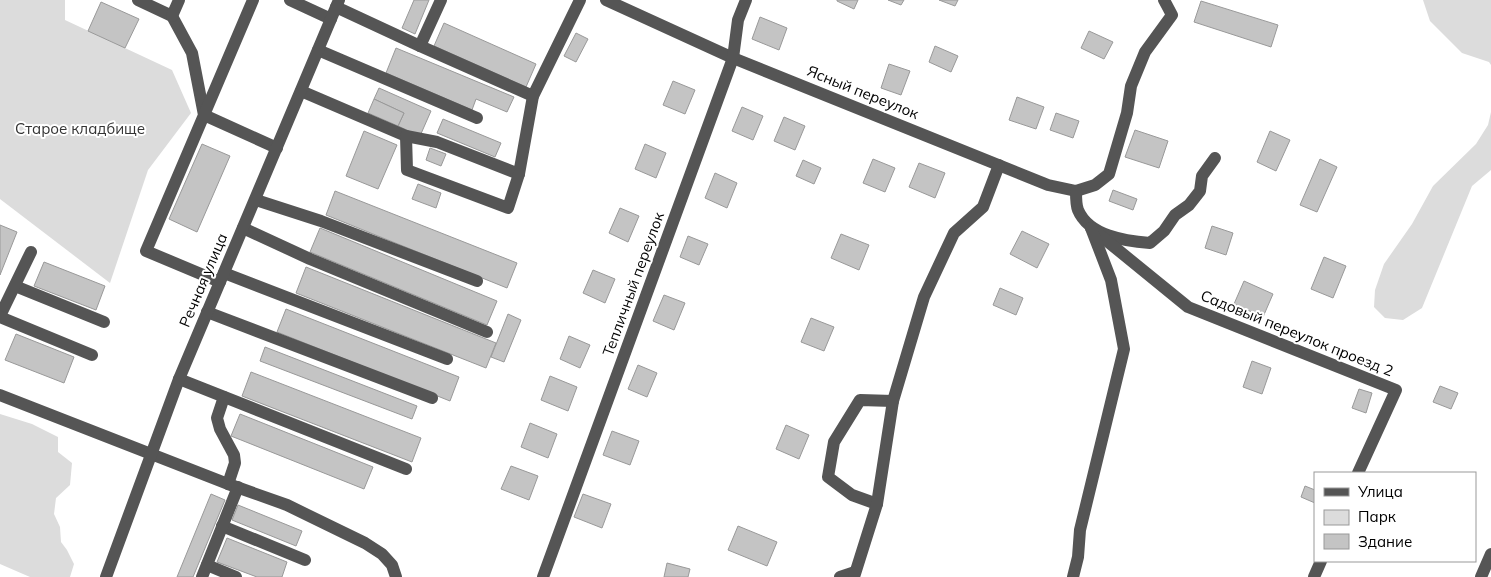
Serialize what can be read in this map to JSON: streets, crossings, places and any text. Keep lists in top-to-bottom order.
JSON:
{
  "streets": {
    "street": [
      "Ясный переулок",
      "Речная улица",
      "Тепличный переулок",
      "Садовый переулок проезд 2"
    ]
  },
  "crossings": [
    ["Ясный переулок", "Тепличный переулок"]
  ],
  "parks": ["Старое кладбище"],
  "legend": ["Улица", "Парк", "Здание"]
}
